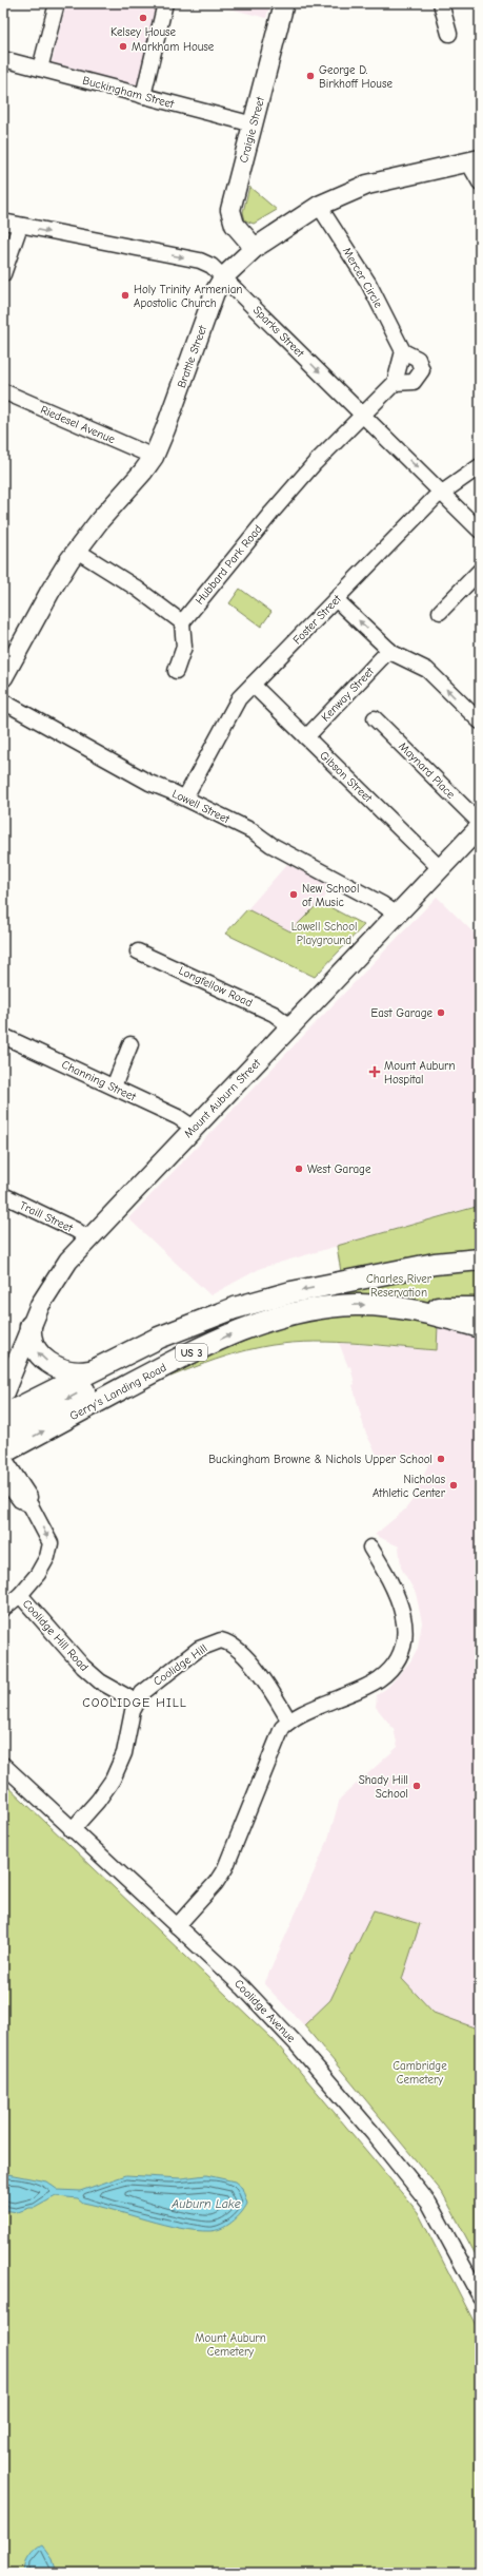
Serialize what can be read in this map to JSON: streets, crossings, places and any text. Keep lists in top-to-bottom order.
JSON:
{
  "streets": {
    "highway": ["US 3", "Gerry's Landing Road"],
    "main road": ["Craigie Street", "Brattle Street", "Mount Auburn Street"],
    "street": [
      "Buckingham Street",
      "Mercer Circle",
      "Sparks Street",
      "Riedesel Avenue",
      "Hubbard Park Road",
      "Foster Street",
      "Kenway Street",
      "Maynard Place",
      "Gibson Street",
      "Lowell Street",
      "Longfellow Road",
      "Channing Street",
      "Traill Street",
      "Coolidge Hill Road",
      "Coolidge Hill",
      "Coolidge Avenue"
    ]
  },
  "crossings": [
    ["Buckingham Street", "Craigie Street"],
    ["Craigie Street", "Brattle Street"],
    ["Mercer Circle", "Brattle Street"],
    ["Sparks Street", "Brattle Street"],
    ["Sparks Street", "Hubbard Park Road"],
    ["Sparks Street", "Foster Street"],
    ["Brattle Street", "Riedesel Avenue"],
    ["Foster Street", "Gibson Street"],
    ["Foster Street", "Lowell Street"],
    ["Kenway Street", "Gibson Street"],
    ["Gibson Street", "Mount Auburn Street"],
    ["Lowell Street", "Mount Auburn Street"],
    ["Longfellow Road", "Mount Auburn Street"],
    ["Channing Street", "Mount Auburn Street"],
    ["Mount Auburn Street", "Traill Street"],
    ["US 3", "Gerry's Landing Road"],
    ["Coolidge Hill Road", "Coolidge Hill"],
    ["Coolidge Hill", "Coolidge Avenue"]
  ],
  "one_way": ["Sparks Street"],
  "districts": ["COOLIDGE HILL"],
  "water": ["Auburn Lake"],
  "parks": [
    "Lowell School Playground",
    "Charles River Reservation",
    "Cambridge Cemetery",
    "Mount Auburn Cemetery"
  ],
  "places": {
    "other": [
      "Kelsey House",
      "Markham House",
      "George D. Birkhoff House",
      "Holy Trinity Armenian Apostolic Church",
      "New School of Music",
      "East Garage",
      "West Garage",
      "Buckingham Browne & Nichols Upper School",
      "Nicholas Athletic Center",
      "Shady Hill School"
    ],
    "health": ["Mount Auburn Hospital"]
  }
}
